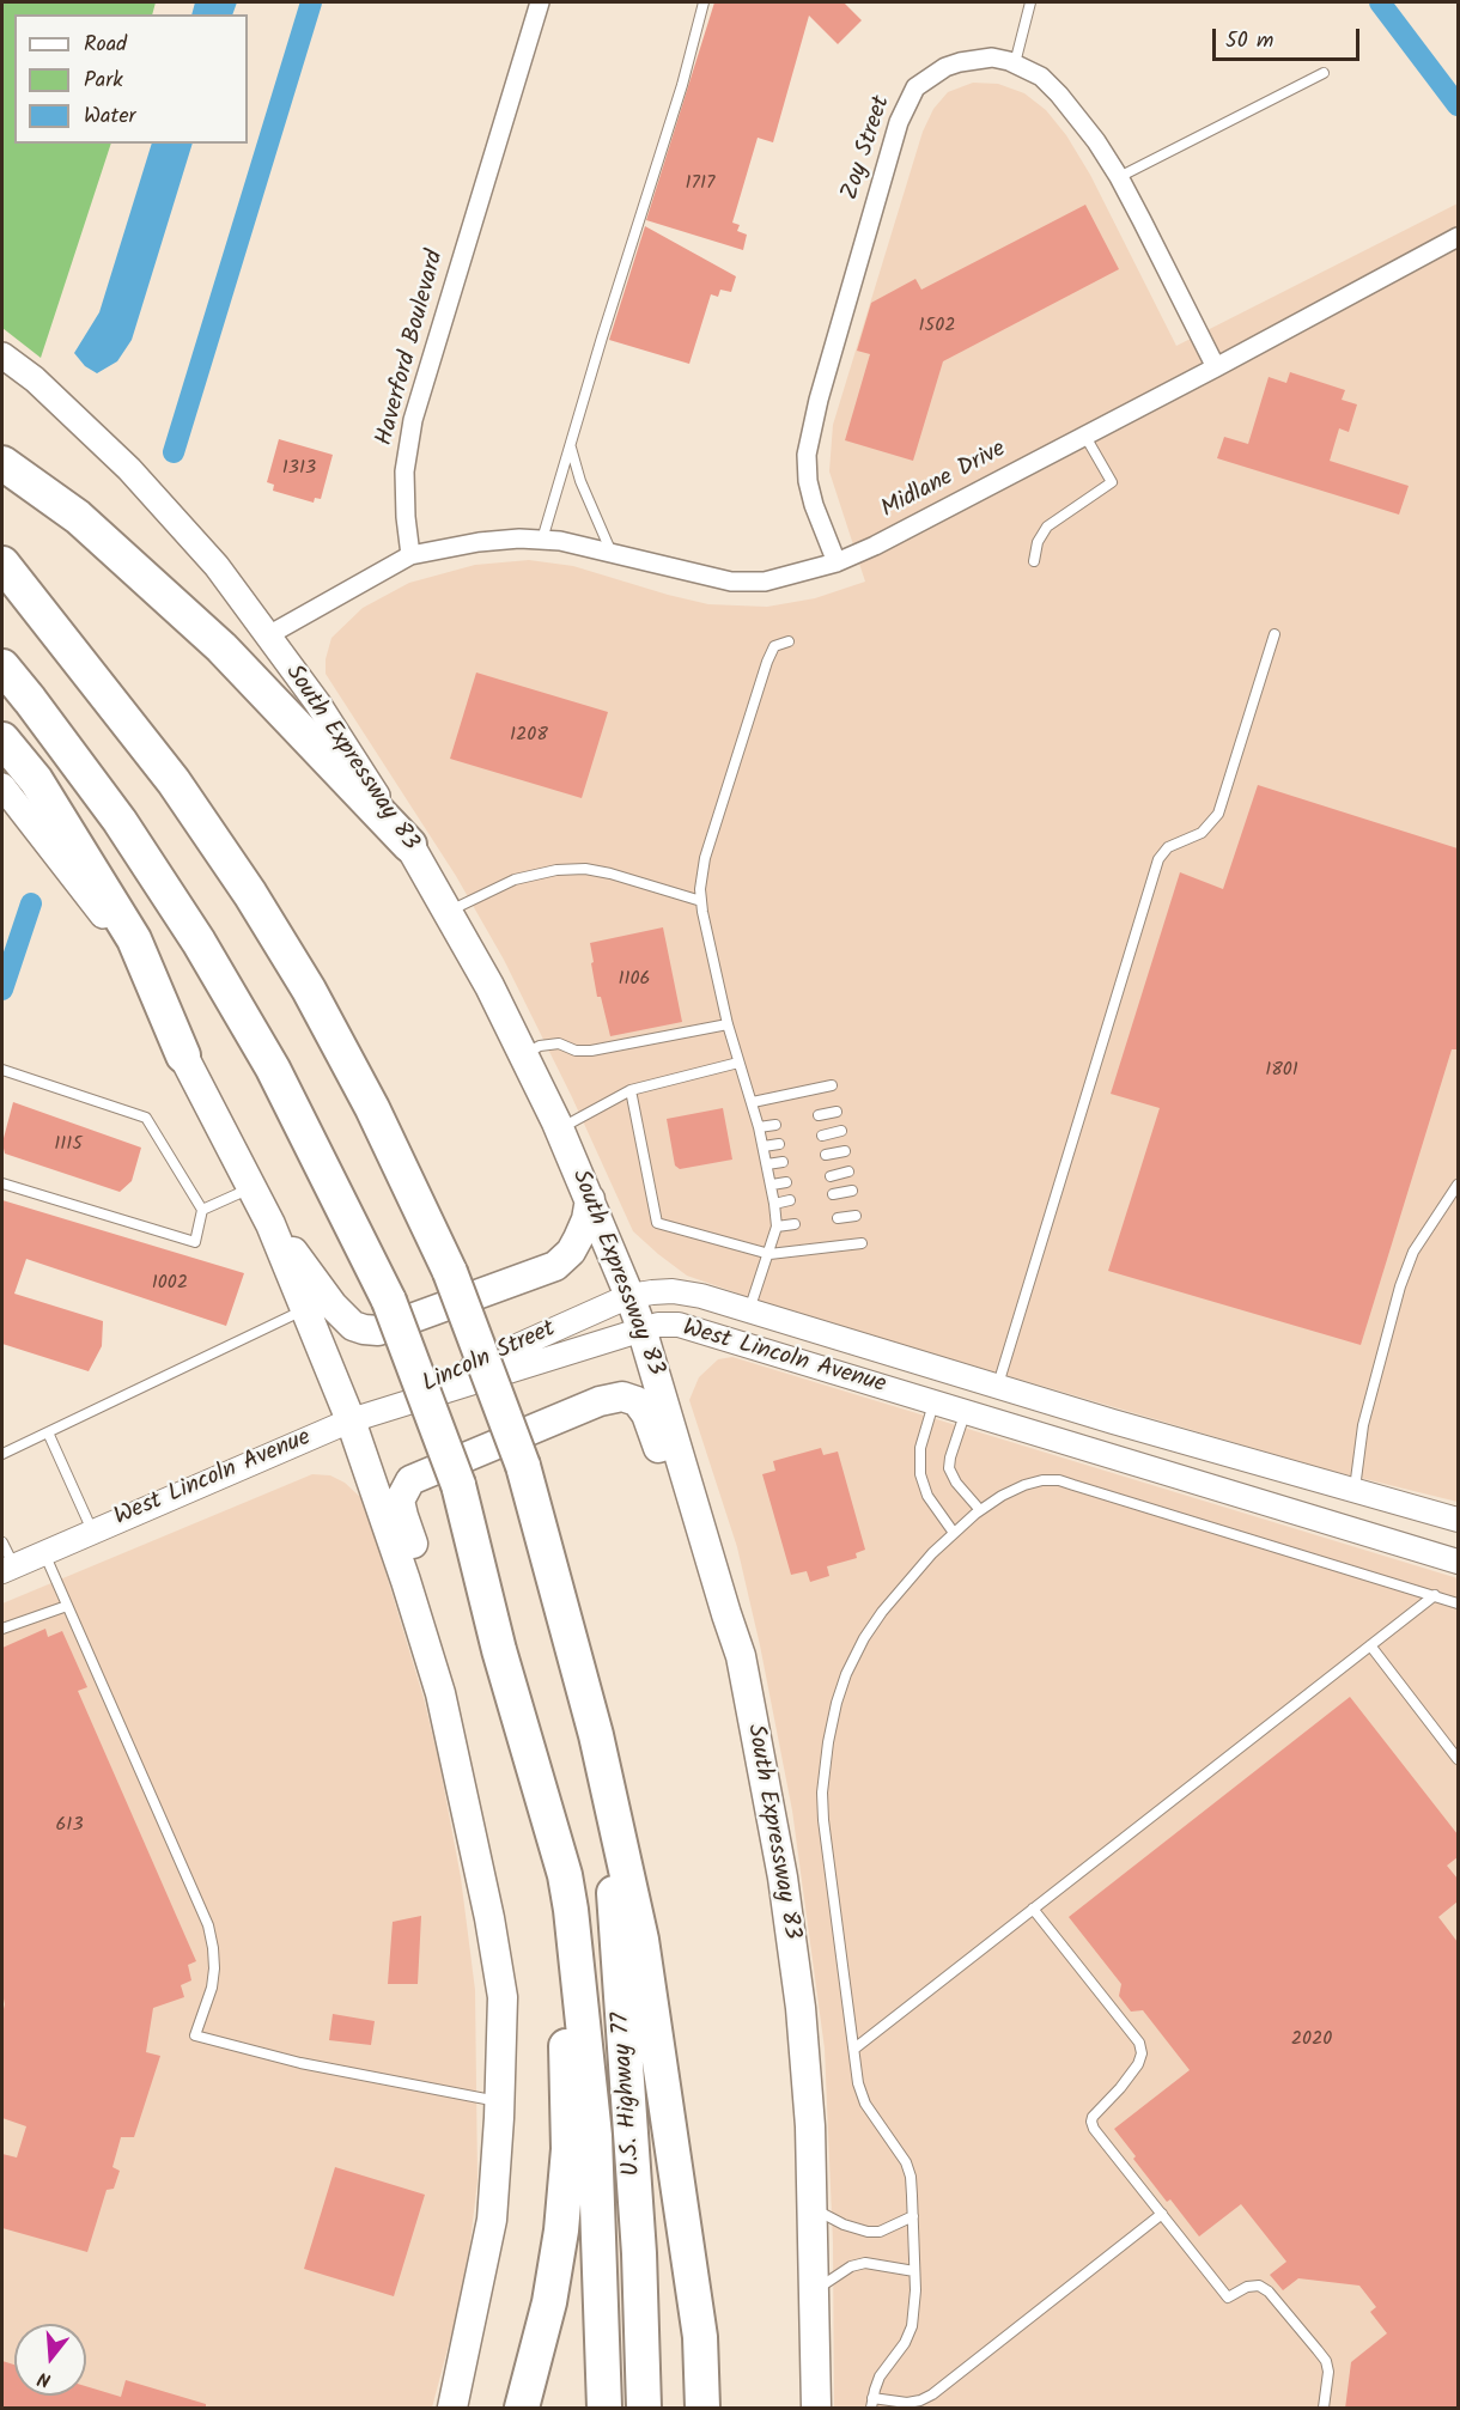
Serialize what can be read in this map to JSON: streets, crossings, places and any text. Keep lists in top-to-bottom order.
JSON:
{
  "streets": {
    "highway": ["U.S. Highway 77"],
    "main road": ["South Expressway 83"],
    "street": [
      "Zoy Street",
      "Haverford Boulevard",
      "Midlane Drive",
      "Lincoln Street",
      "West Lincoln Avenue"
    ]
  },
  "crossings": [
    ["Zoy Street", "Midlane Drive"],
    ["Haverford Boulevard", "Midlane Drive"],
    ["South Expressway 83", "Lincoln Street"],
    ["South Expressway 83", "West Lincoln Avenue"],
    ["Lincoln Street", "West Lincoln Avenue"]
  ],
  "house_numbers": [
    "1717",
    "1502",
    "1313",
    "1208",
    "1106",
    "1801",
    "1115",
    "1002",
    "613",
    "2020"
  ],
  "legend": ["Road", "Park", "Water"],
  "scale_bar": "50 m",
  "north": "bottom"
}
